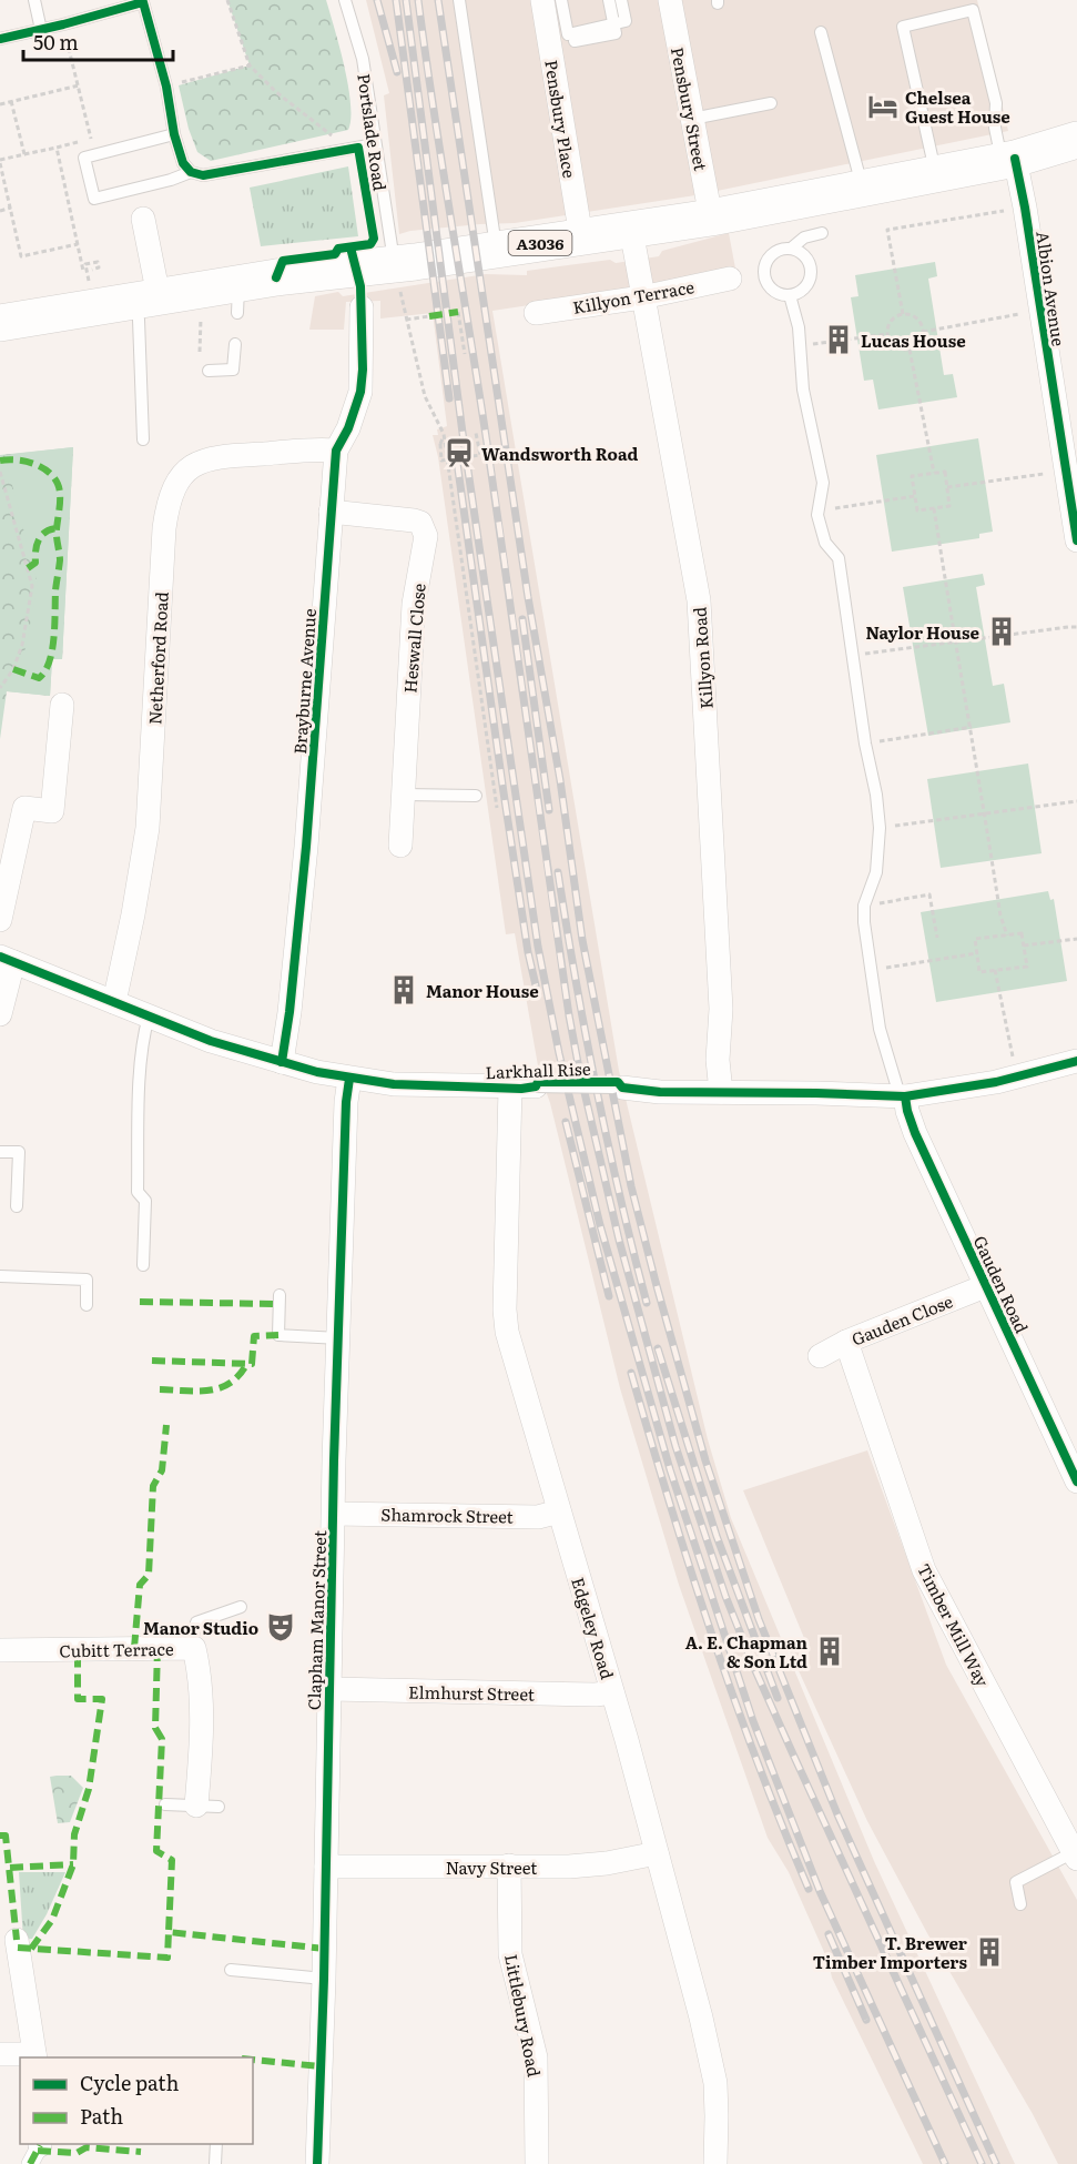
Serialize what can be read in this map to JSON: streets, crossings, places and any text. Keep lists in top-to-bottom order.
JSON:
{
  "streets": {
    "main road": ["A3036"],
    "street": [
      "Pensbury Street",
      "Pensbury Place",
      "Albion Avenue",
      "Killyon Terrace",
      "Heswall Close",
      "Netherford Road",
      "Killyon Road",
      "Brayburne Avenue",
      "Larkhall Rise",
      "Gauden Road",
      "Gauden Close",
      "Shamrock Street",
      "Clapham Manor Street",
      "Timber Mill Way",
      "Edgeley Road",
      "Cubitt Terrace",
      "Elmhurst Street",
      "Navy Street",
      "Littlebury Road"
    ],
    "lane": ["Portslade Road"]
  },
  "crossings": [
    ["Pensbury Street", "A3036"],
    ["Pensbury Place", "A3036"],
    ["Portslade Road", "A3036"],
    ["A3036", "Albion Avenue"],
    ["A3036", "Killyon Road"],
    ["Killyon Terrace", "Killyon Road"],
    ["Heswall Close", "Brayburne Avenue"],
    ["Netherford Road", "Brayburne Avenue"],
    ["Netherford Road", "Larkhall Rise"],
    ["Brayburne Avenue", "Larkhall Rise"],
    ["Larkhall Rise", "Clapham Manor Street"],
    ["Larkhall Rise", "Edgeley Road"],
    ["Gauden Road", "Gauden Close"],
    ["Gauden Close", "Timber Mill Way"],
    ["Shamrock Street", "Clapham Manor Street"],
    ["Shamrock Street", "Edgeley Road"],
    ["Clapham Manor Street", "Elmhurst Street"],
    ["Clapham Manor Street", "Navy Street"],
    ["Edgeley Road", "Elmhurst Street"],
    ["Edgeley Road", "Navy Street"],
    ["Navy Street", "Littlebury Road"]
  ],
  "places": {
    "hotel": ["Chelsea Guest House"],
    "building": [
      "Lucas House",
      "Naylor House",
      "Manor House",
      "A. E. Chapman & Son Ltd",
      "T. Brewer Timber Importers"
    ],
    "station": ["Wandsworth Road"],
    "theatre": ["Manor Studio"]
  },
  "legend": ["Cycle path", "Path"],
  "scale_bar": "50 m"
}
